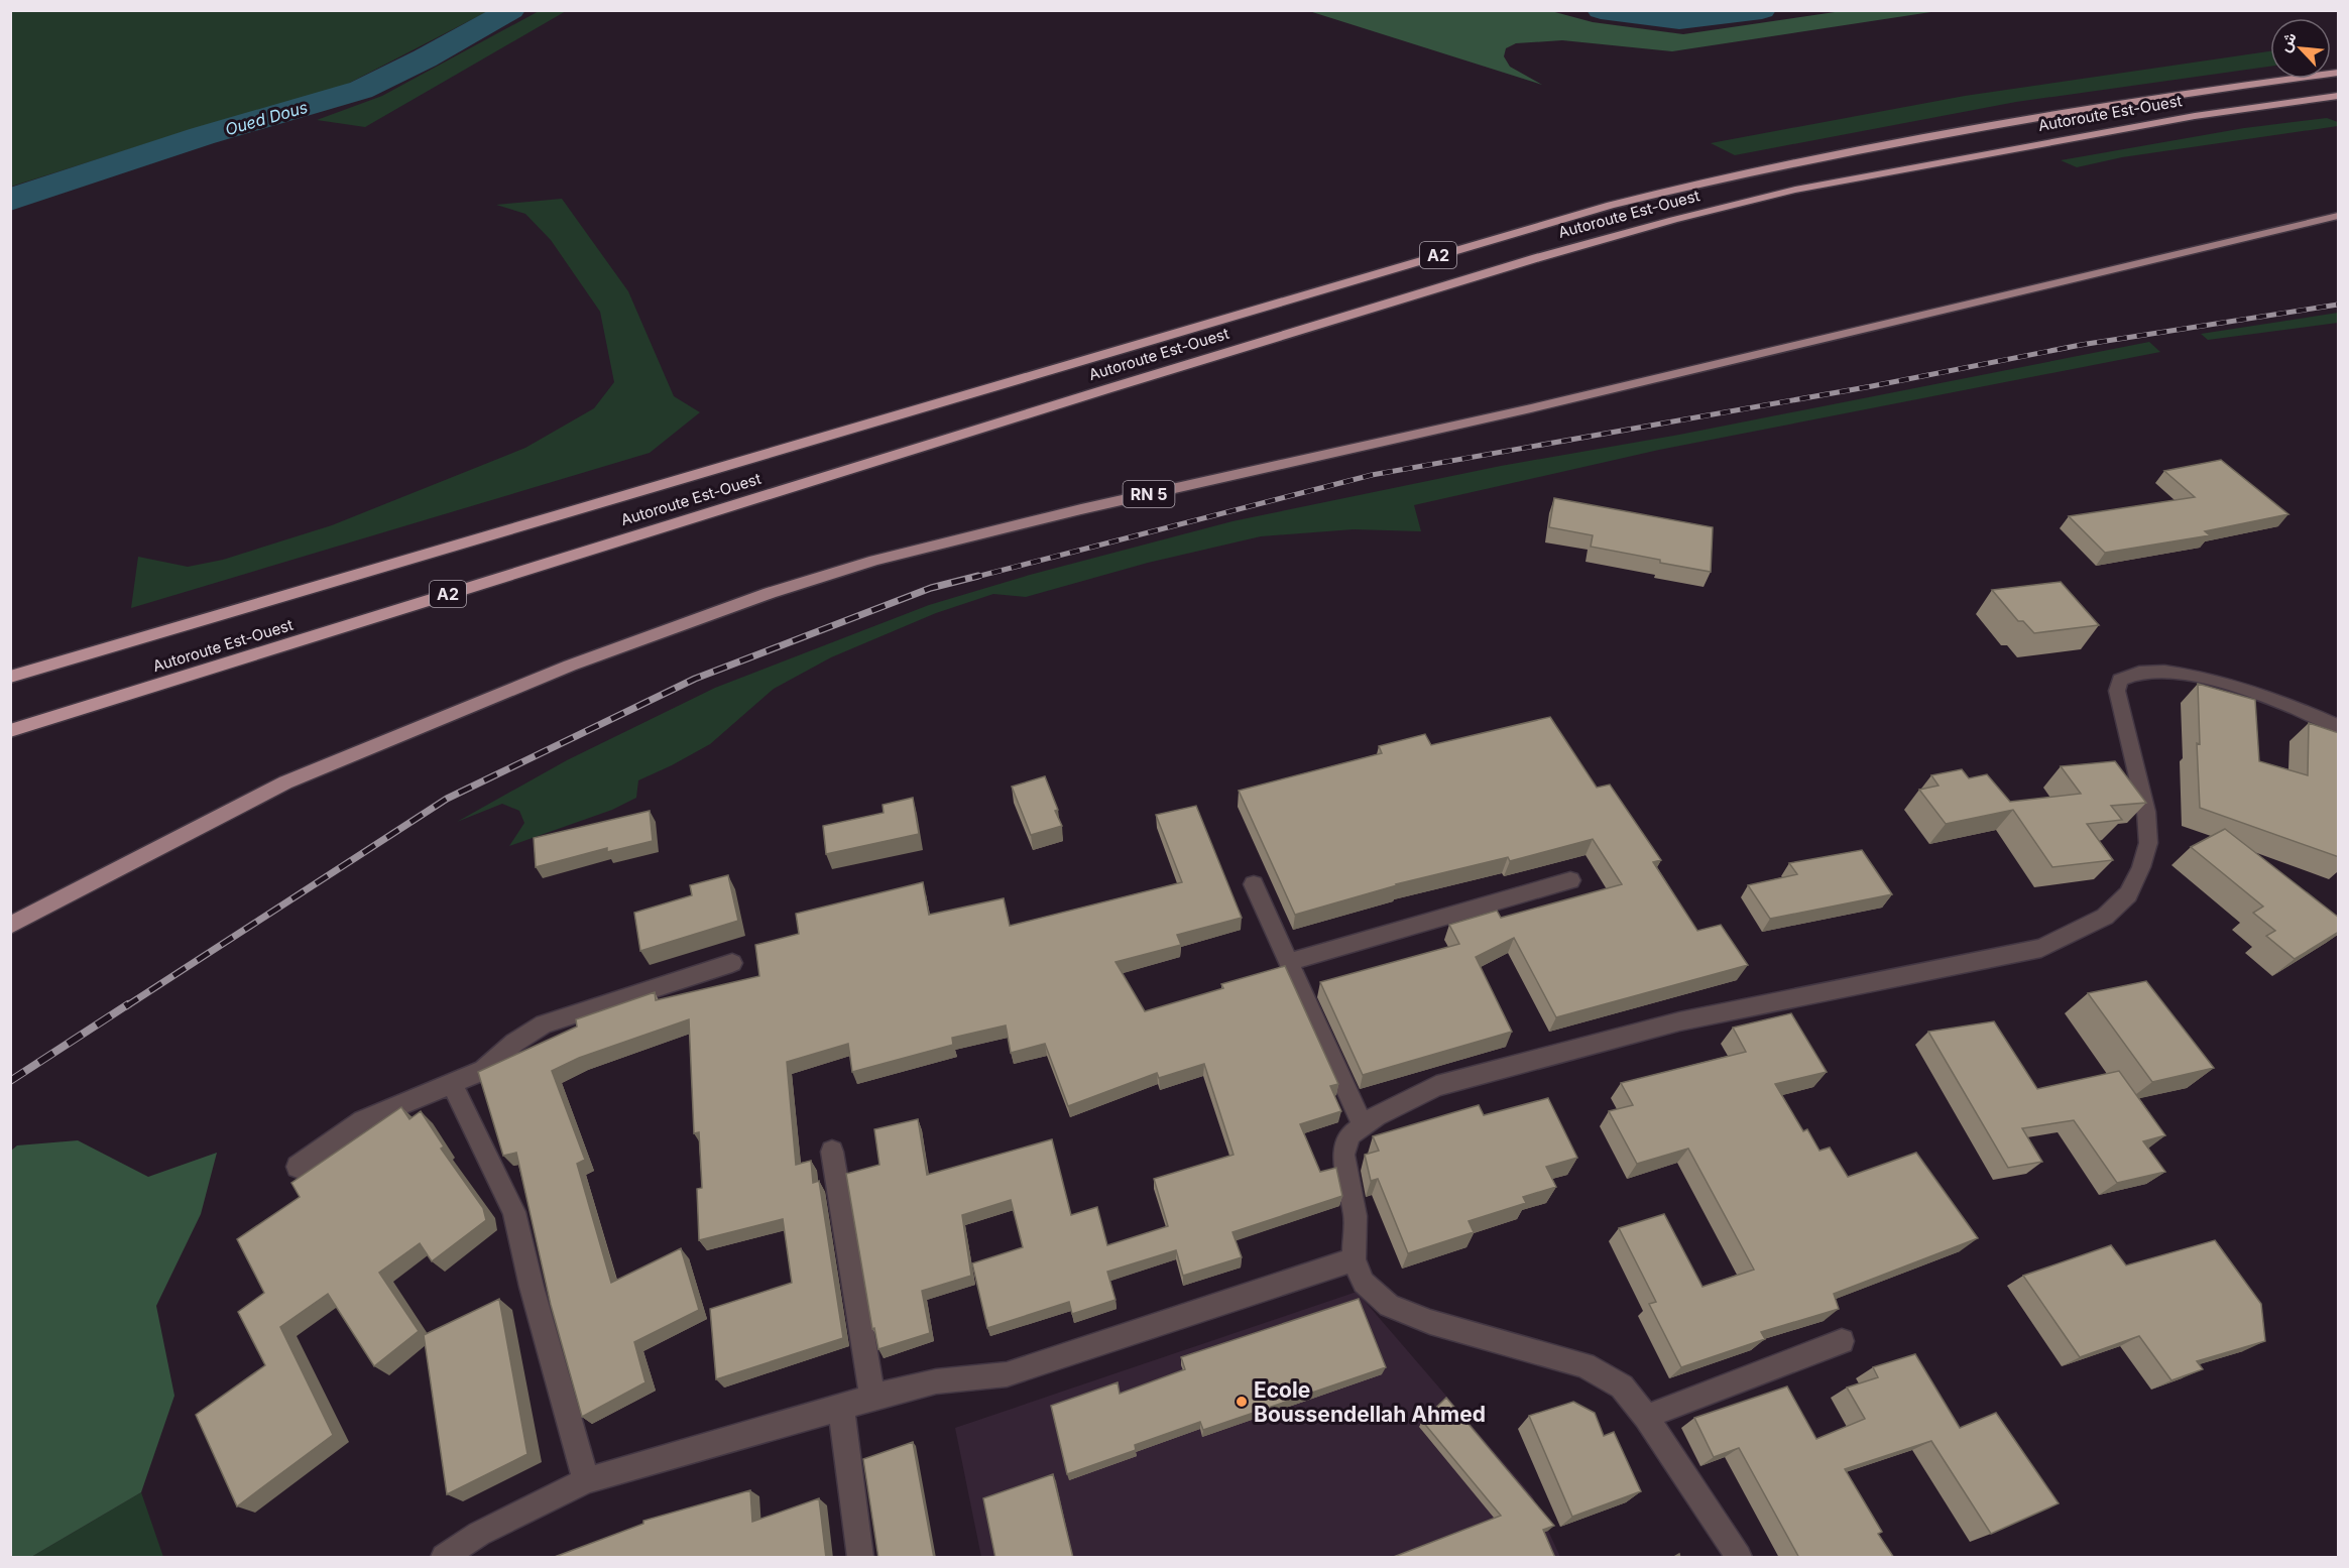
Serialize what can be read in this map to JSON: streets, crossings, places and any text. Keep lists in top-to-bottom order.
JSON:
{
  "streets": {
    "highway": ["Autoroute Est-Ouest", "A2"],
    "main road": ["RN 5"]
  },
  "water": ["Oued Dous"],
  "places": ["Ecole Boussendellah Ahmed"],
  "north": "top left"
}
